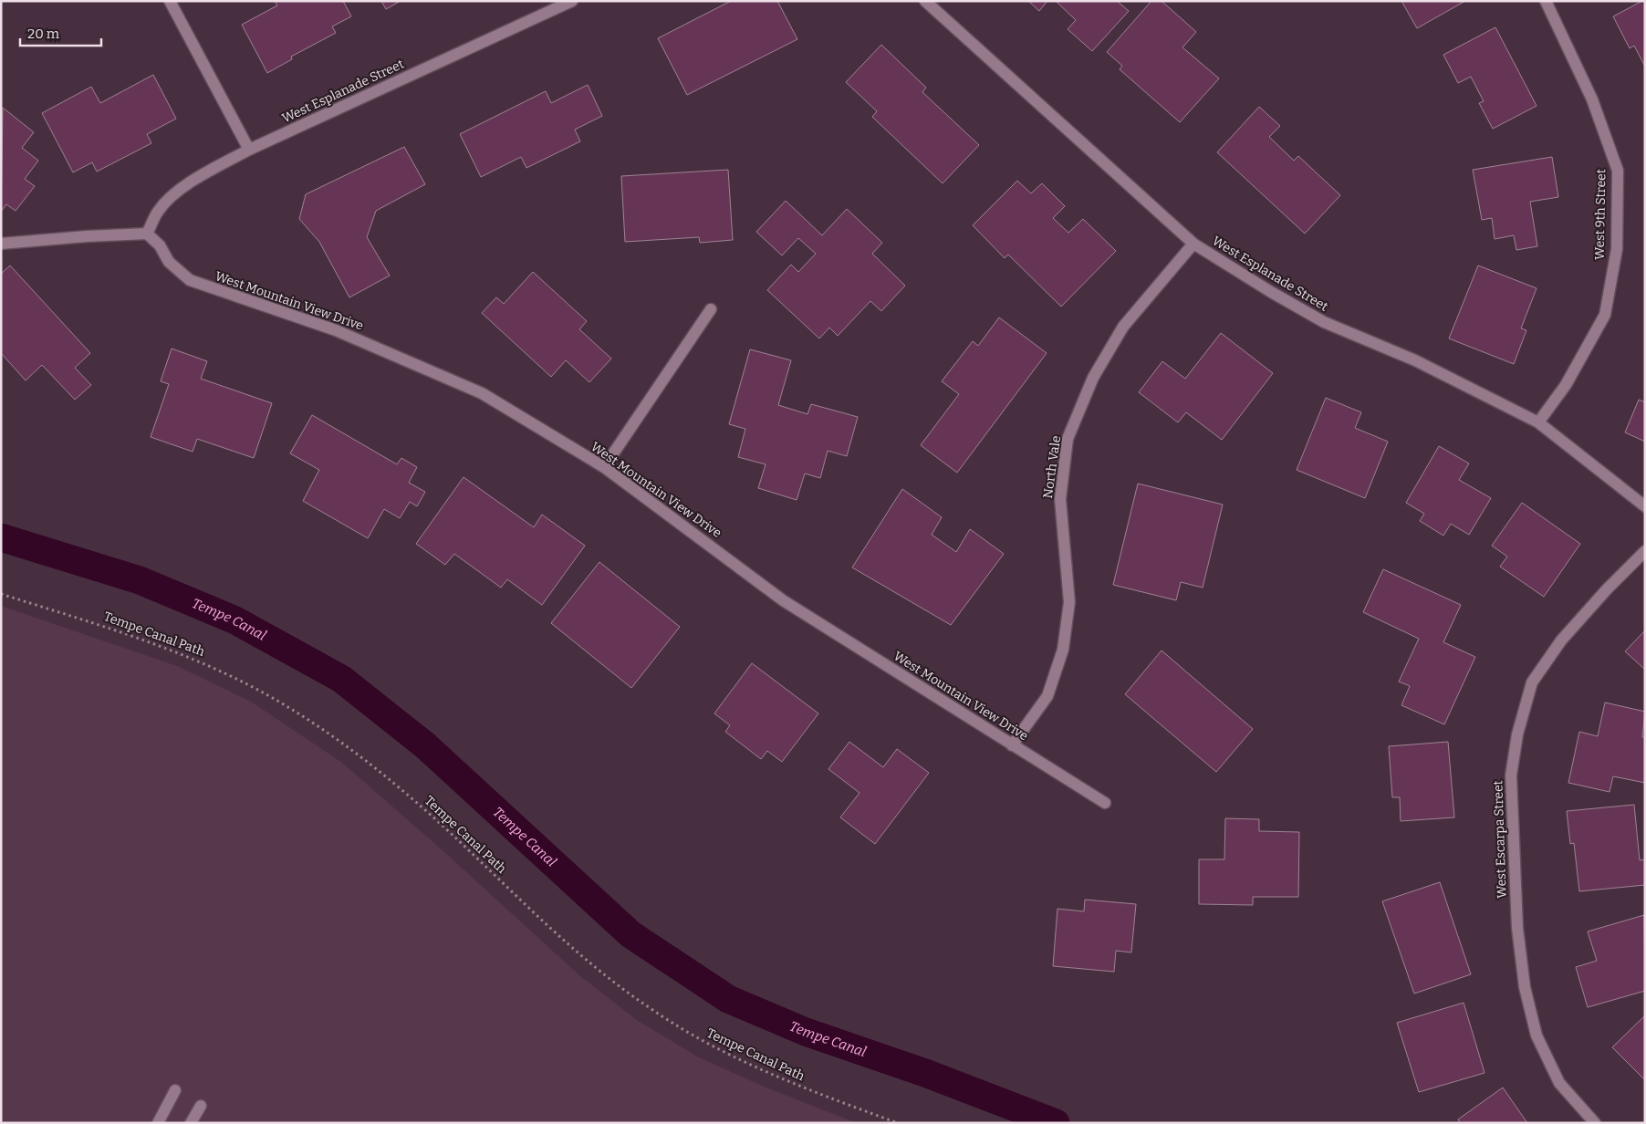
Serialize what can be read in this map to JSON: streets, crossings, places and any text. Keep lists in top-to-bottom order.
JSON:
{
  "streets": {
    "street": [
      "West Esplanade Street",
      "West 9th Street",
      "West Mountain View Drive",
      "North Vale",
      "West Escarpa Street"
    ],
    "path": ["Tempe Canal Path"]
  },
  "crossings": [
    ["West Esplanade Street", "West 9th Street"],
    ["West Esplanade Street", "West Mountain View Drive"],
    ["West Esplanade Street", "North Vale"],
    ["West Mountain View Drive", "North Vale"]
  ],
  "water": ["Tempe Canal"],
  "scale_bar": "20 m"
}
